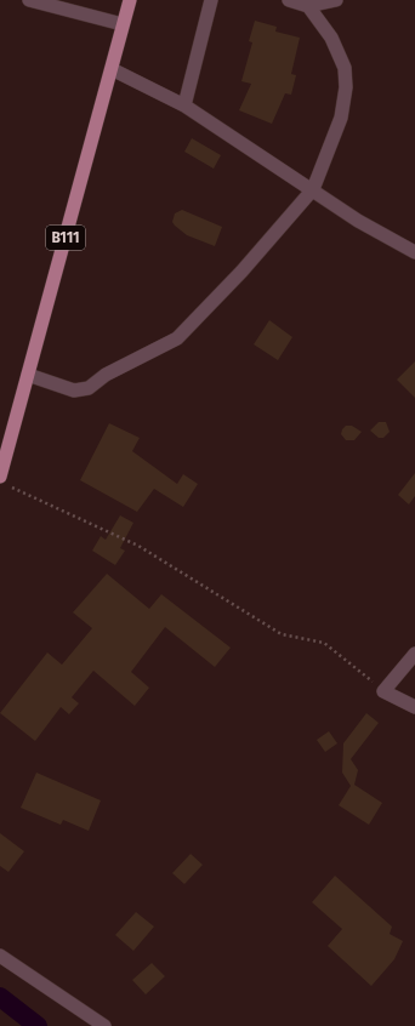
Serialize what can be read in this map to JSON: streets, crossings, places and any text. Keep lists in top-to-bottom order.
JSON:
{
  "streets": {
    "main road": ["B111"]
  }
}
